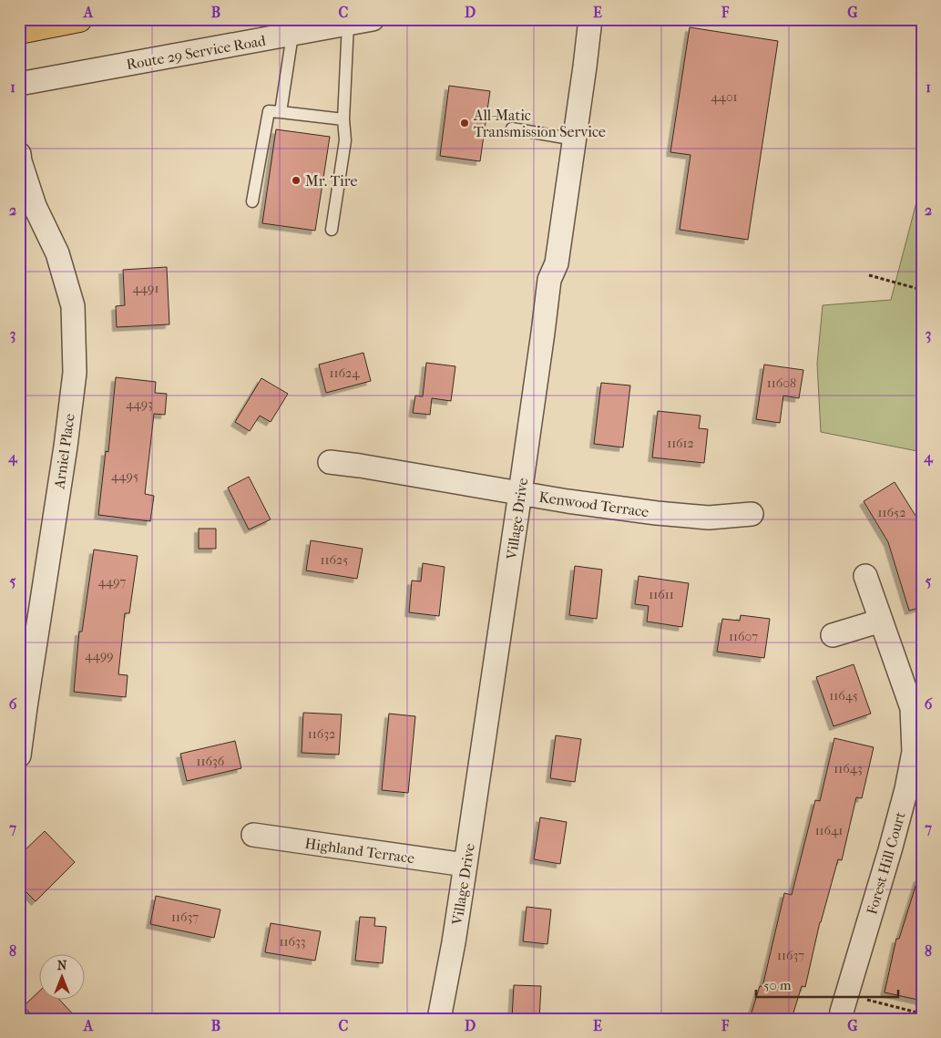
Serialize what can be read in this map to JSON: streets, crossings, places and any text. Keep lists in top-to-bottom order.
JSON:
{
  "streets": {
    "street": [
      "Route 29 Service Road",
      "Arniel Place",
      "Kenwood Terrace",
      "Village Drive",
      "Highland Terrace",
      "Forest Hill Court"
    ]
  },
  "crossings": [
    ["Kenwood Terrace", "Village Drive"],
    ["Village Drive", "Highland Terrace"]
  ],
  "places": ["All-Matic Transmission Service", "Mr. Tire"],
  "house_numbers": [
    "4401",
    "4491",
    "11624",
    "11608",
    "4493",
    "11612",
    "4495",
    "11652",
    "11625",
    "4497",
    "11611",
    "11607",
    "4499",
    "11645",
    "11632",
    "11636",
    "11643",
    "11641",
    "11637",
    "11633",
    "11637"
  ],
  "scale_bar": "50 m",
  "north": "top",
  "grid": {
    "columns": [
      "A",
      "B",
      "C",
      "D",
      "E",
      "F",
      "G"
    ],
    "rows": [
      "1",
      "2",
      "3",
      "4",
      "5",
      "6",
      "7",
      "8"
    ]
  }
}
